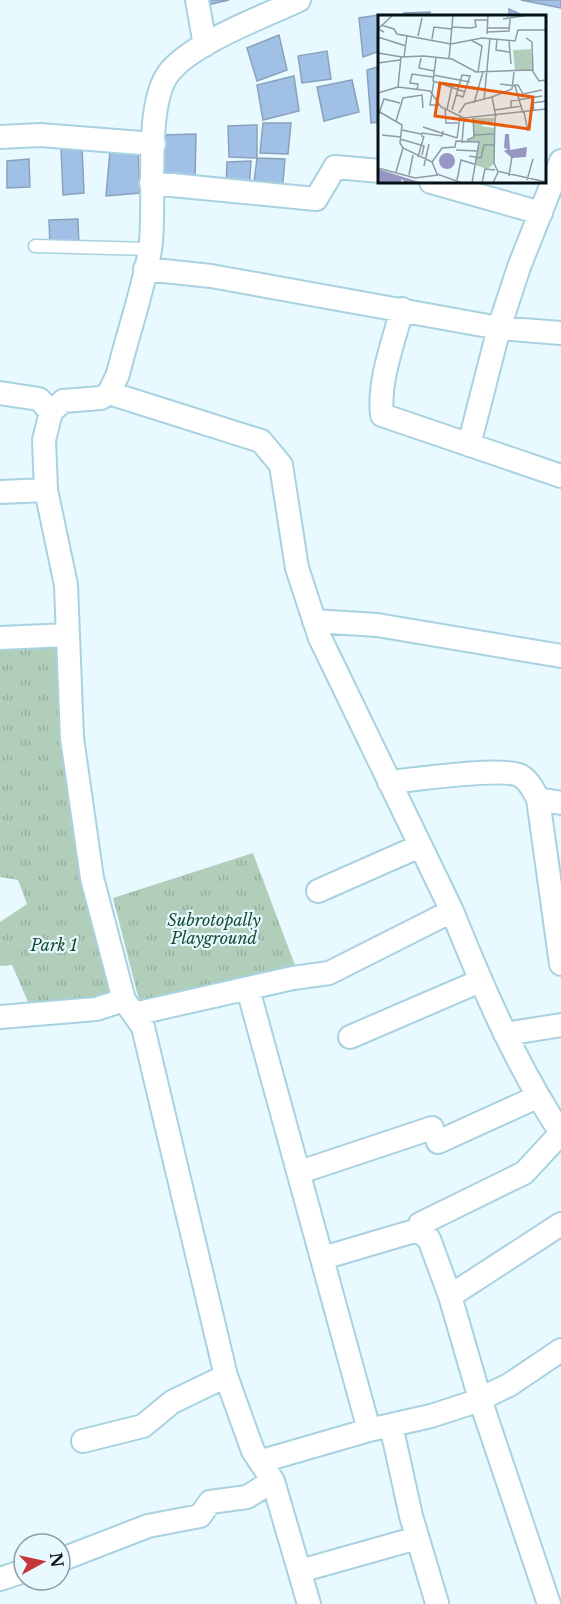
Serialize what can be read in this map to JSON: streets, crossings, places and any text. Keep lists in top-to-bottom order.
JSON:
{
  "parks": ["Subrotopally Playground", "Park 1"],
  "north": "right"
}
